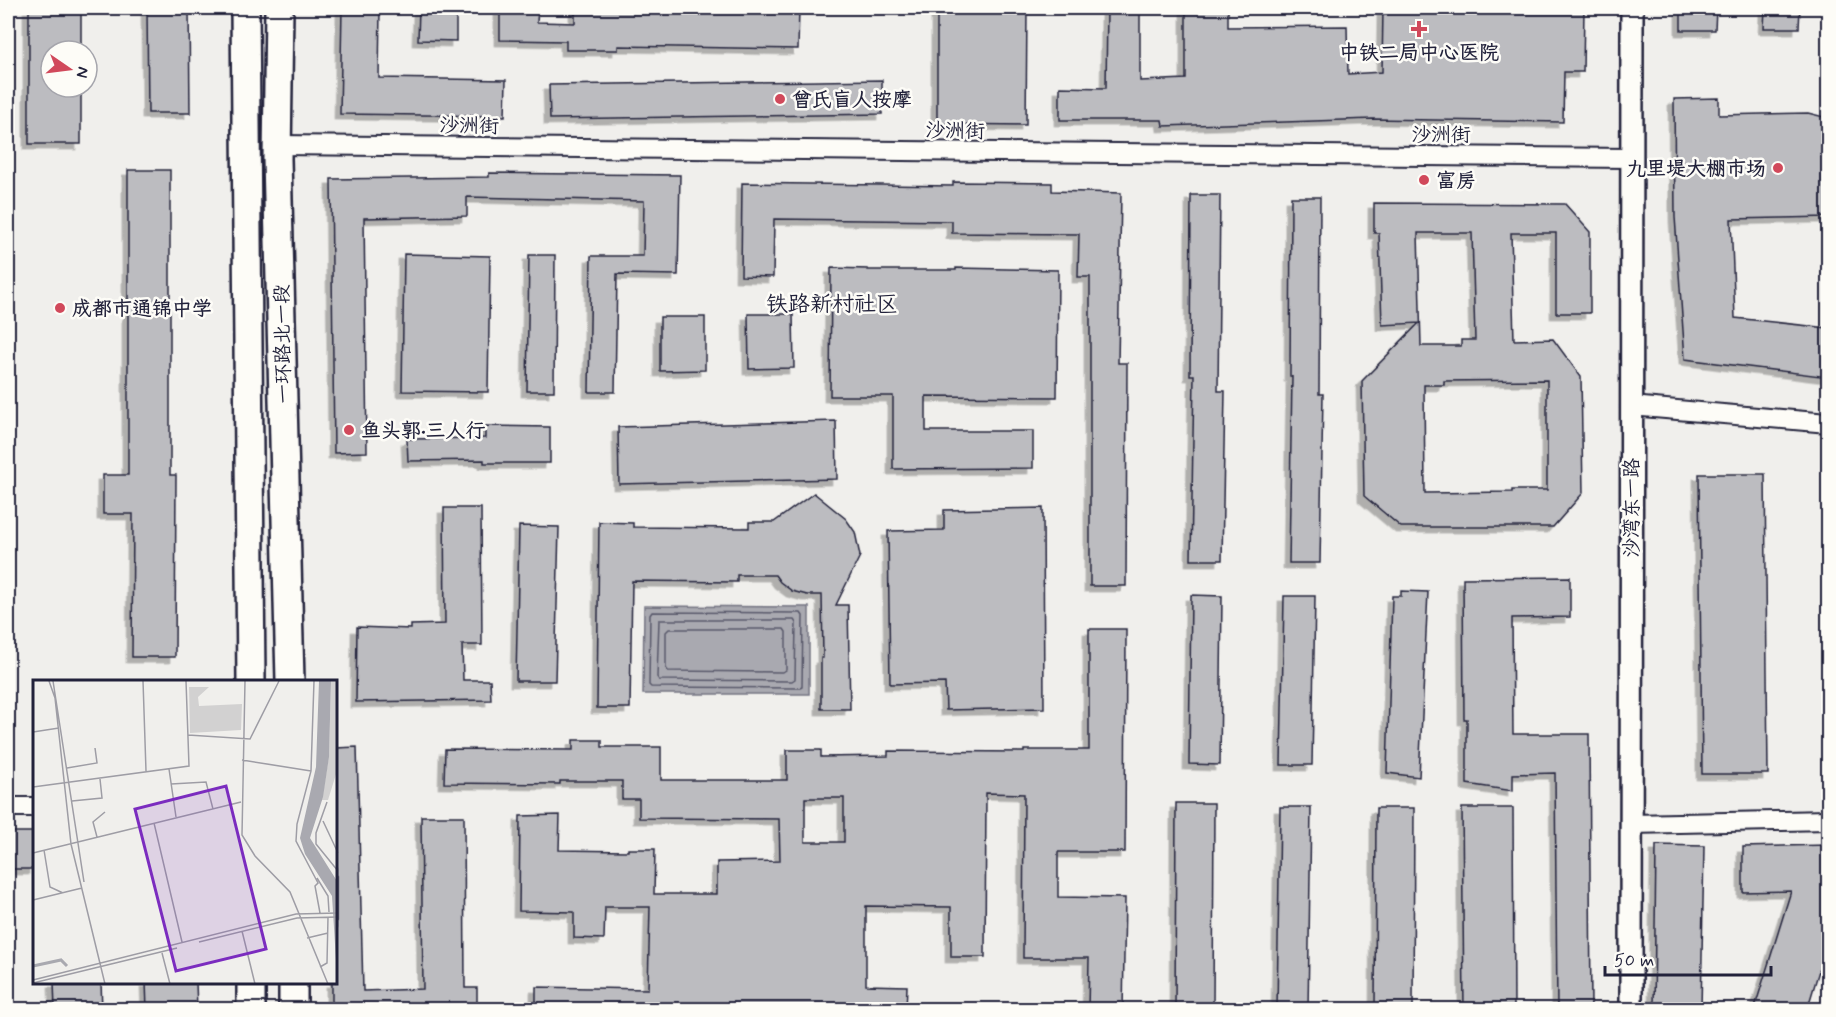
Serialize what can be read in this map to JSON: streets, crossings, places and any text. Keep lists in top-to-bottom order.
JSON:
{
  "streets": {
    "main road": ["一环路北一段"],
    "street": ["沙洲街", "沙湾东一路"]
  },
  "crossings": [
    ["沙洲街", "一环路北一段"],
    ["沙洲街", "沙湾东一路"]
  ],
  "districts": ["铁路新村社区"],
  "places": {
    "health": ["中铁二局中心医院"],
    "other": [
      "曾氏盲人按摩",
      "九里堤大棚市场",
      "富房",
      "成都市通锦中学",
      "鱼头郭·三人行"
    ]
  },
  "scale_bar": "50 m",
  "north": "right"
}
